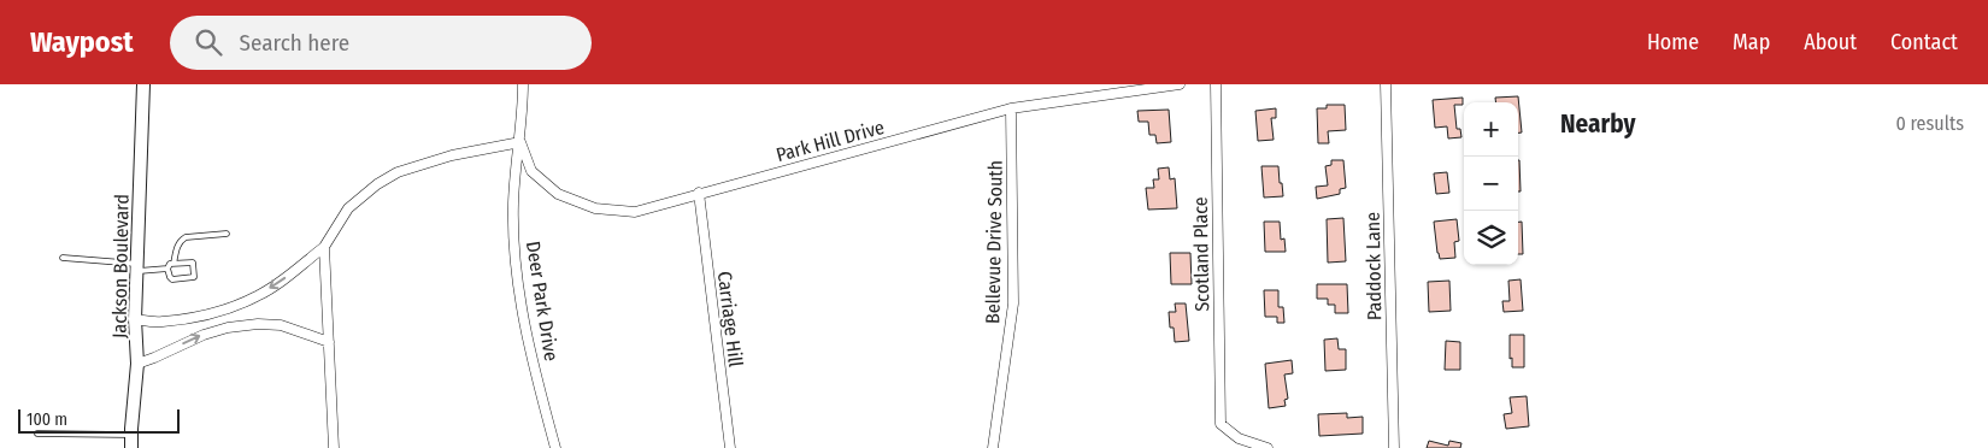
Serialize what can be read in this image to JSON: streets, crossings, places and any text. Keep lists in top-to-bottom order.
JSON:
{
  "streets": {
    "street": [
      "Park Hill Drive",
      "Bellevue Drive South",
      "Scotland Place",
      "Jackson Boulevard",
      "Paddock Lane",
      "Deer Park Drive",
      "Carriage Hill"
    ]
  },
  "crossings": [
    ["Park Hill Drive", "Bellevue Drive South"],
    ["Park Hill Drive", "Deer Park Drive"],
    ["Park Hill Drive", "Carriage Hill"]
  ],
  "scale_bar": "100 m",
  "page": {
    "header": "Waypost",
    "search": "Search here",
    "nav": [
      "Home",
      "Map",
      "About",
      "Contact"
    ],
    "heading": ["Nearby", "0 results"],
    "map_buttons": ["+", "−"],
    "scale": "100 m"
  }
}
